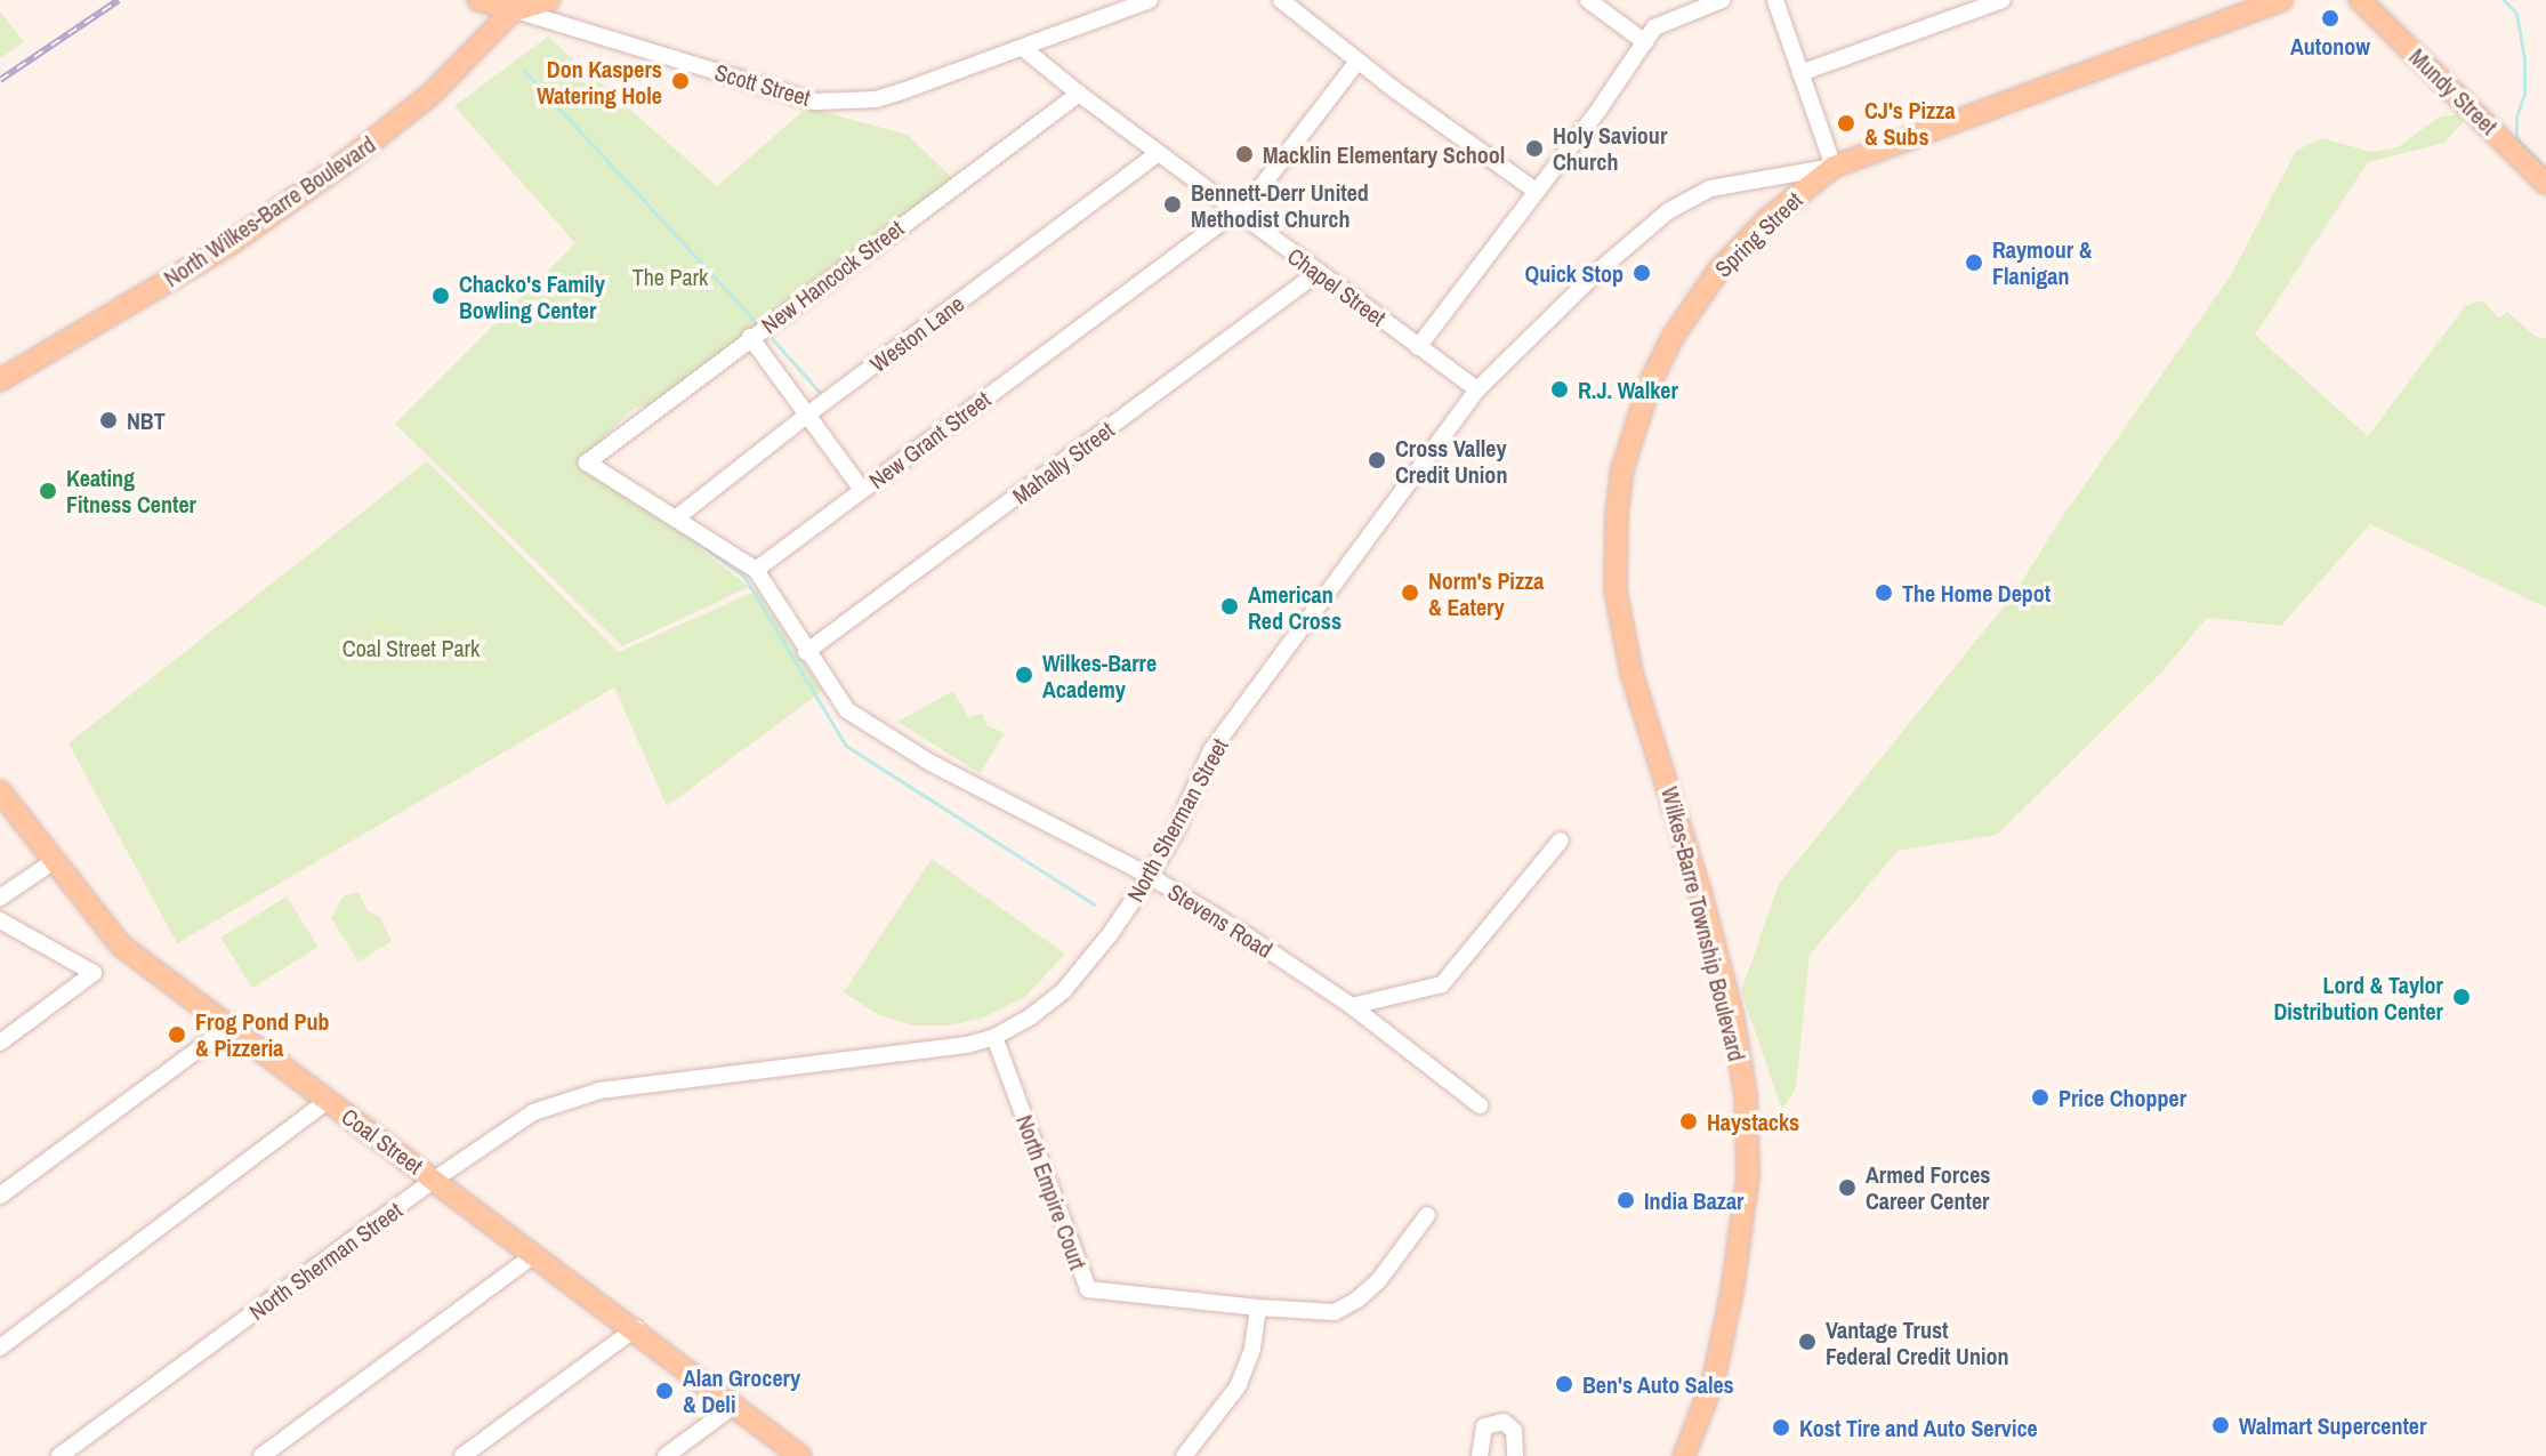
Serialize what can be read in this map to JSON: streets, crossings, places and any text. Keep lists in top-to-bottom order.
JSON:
{
  "streets": {
    "main road": [
      "Scott Street",
      "Mundy Street",
      "North Wilkes-Barre Boulevard",
      "Spring Street",
      "Wilkes-Barre Township Boulevard",
      "Coal Street"
    ],
    "street": [
      "New Hancock Street",
      "Chapel Street",
      "Weston Lane",
      "New Grant Street",
      "Mahally Street",
      "North Sherman Street",
      "Stevens Road",
      "North Empire Court"
    ]
  },
  "crossings": [
    ["Scott Street", "North Wilkes-Barre Boulevard"],
    ["Scott Street", "Chapel Street"],
    ["Spring Street", "North Sherman Street"],
    ["Spring Street", "Wilkes-Barre Township Boulevard"],
    ["New Hancock Street", "Chapel Street"],
    ["New Hancock Street", "Weston Lane"],
    ["Chapel Street", "Weston Lane"],
    ["Chapel Street", "New Grant Street"],
    ["Chapel Street", "Mahally Street"],
    ["Chapel Street", "North Sherman Street"],
    ["Mahally Street", "Stevens Road"],
    ["North Sherman Street", "Stevens Road"],
    ["North Sherman Street", "Coal Street"],
    ["North Sherman Street", "North Empire Court"]
  ],
  "parks": ["The Park", "Coal Street Park"],
  "places": [
    "Autonow",
    "Don Kaspers Watering Hole",
    "CJ's Pizza & Subs",
    "Holy Saviour Church",
    "Macklin Elementary School",
    "Bennett-Derr United Methodist Church",
    "Raymour & Flanigan",
    "Quick Stop",
    "Chacko's Family Bowling Center",
    "R.J. Walker",
    "NBT",
    "Cross Valley Credit Union",
    "Keating Fitness Center",
    "Norm's Pizza & Eatery",
    "The Home Depot",
    "American Red Cross",
    "Wilkes-Barre Academy",
    "Lord & Taylor Distribution Center",
    "Frog Pond Pub & Pizzeria",
    "Price Chopper",
    "Haystacks",
    "Armed Forces Career Center",
    "India Bazar",
    "Vantage Trust Federal Credit Union",
    "Ben's Auto Sales",
    "Alan Grocery & Deli",
    "Walmart Supercenter",
    "Kost Tire and Auto Service"
  ]
}
